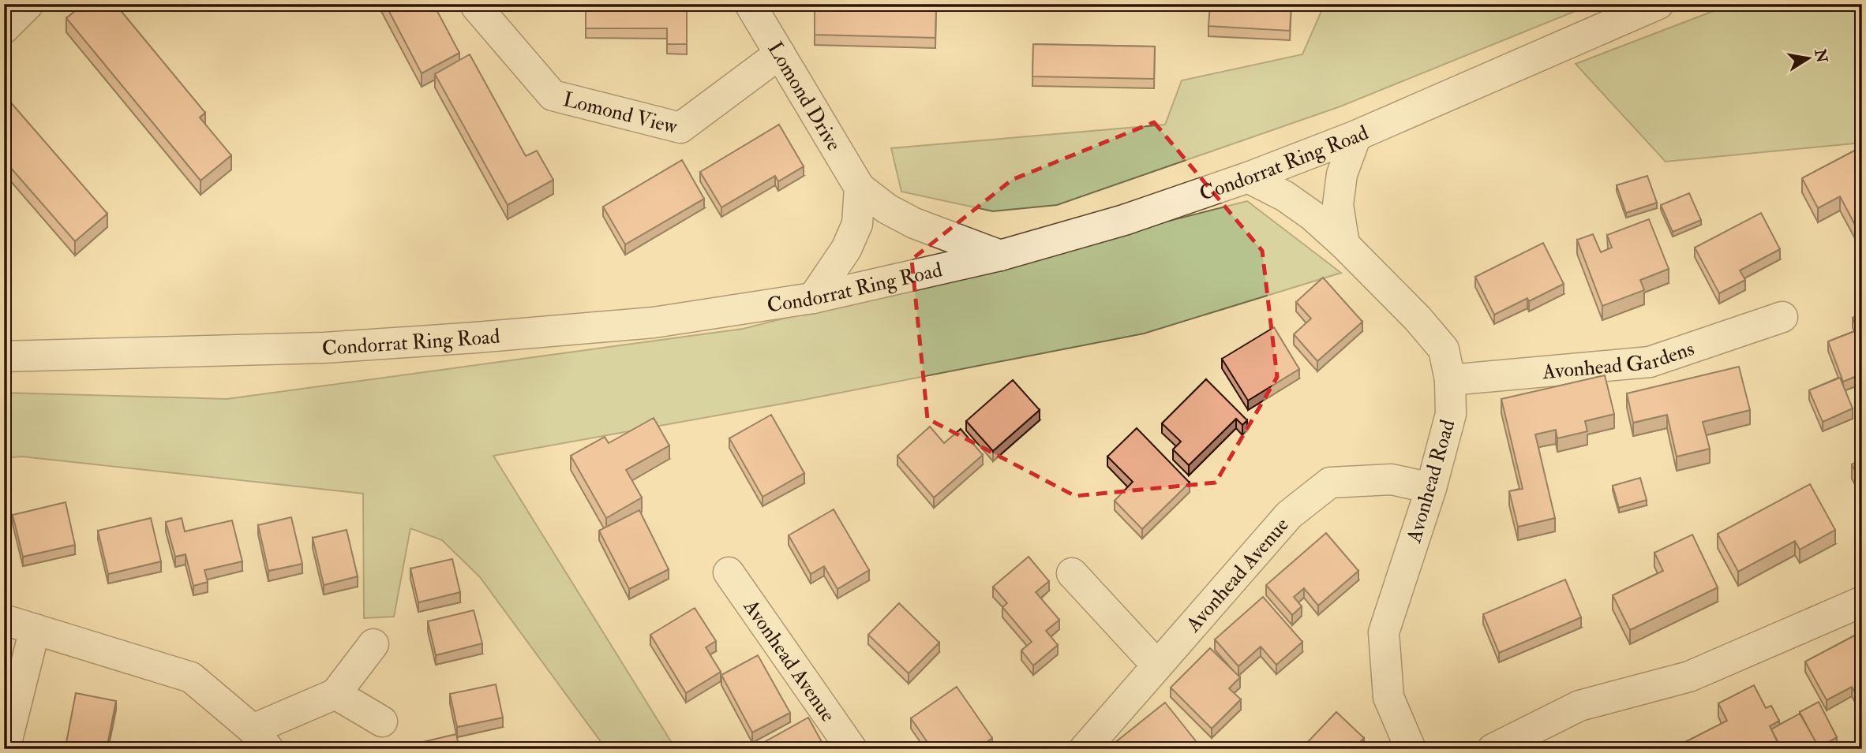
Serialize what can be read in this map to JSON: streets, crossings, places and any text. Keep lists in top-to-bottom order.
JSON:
{
  "streets": {
    "street": [
      "Lomond Drive",
      "Lomond View",
      "Condorrat Ring Road",
      "Avonhead Gardens",
      "Avonhead Road",
      "Avonhead Avenue"
    ]
  },
  "crossings": [
    ["Lomond Drive", "Lomond View"],
    ["Condorrat Ring Road", "Avonhead Road"],
    ["Avonhead Gardens", "Avonhead Road"],
    ["Avonhead Road", "Avonhead Avenue"]
  ],
  "north": "right"
}
